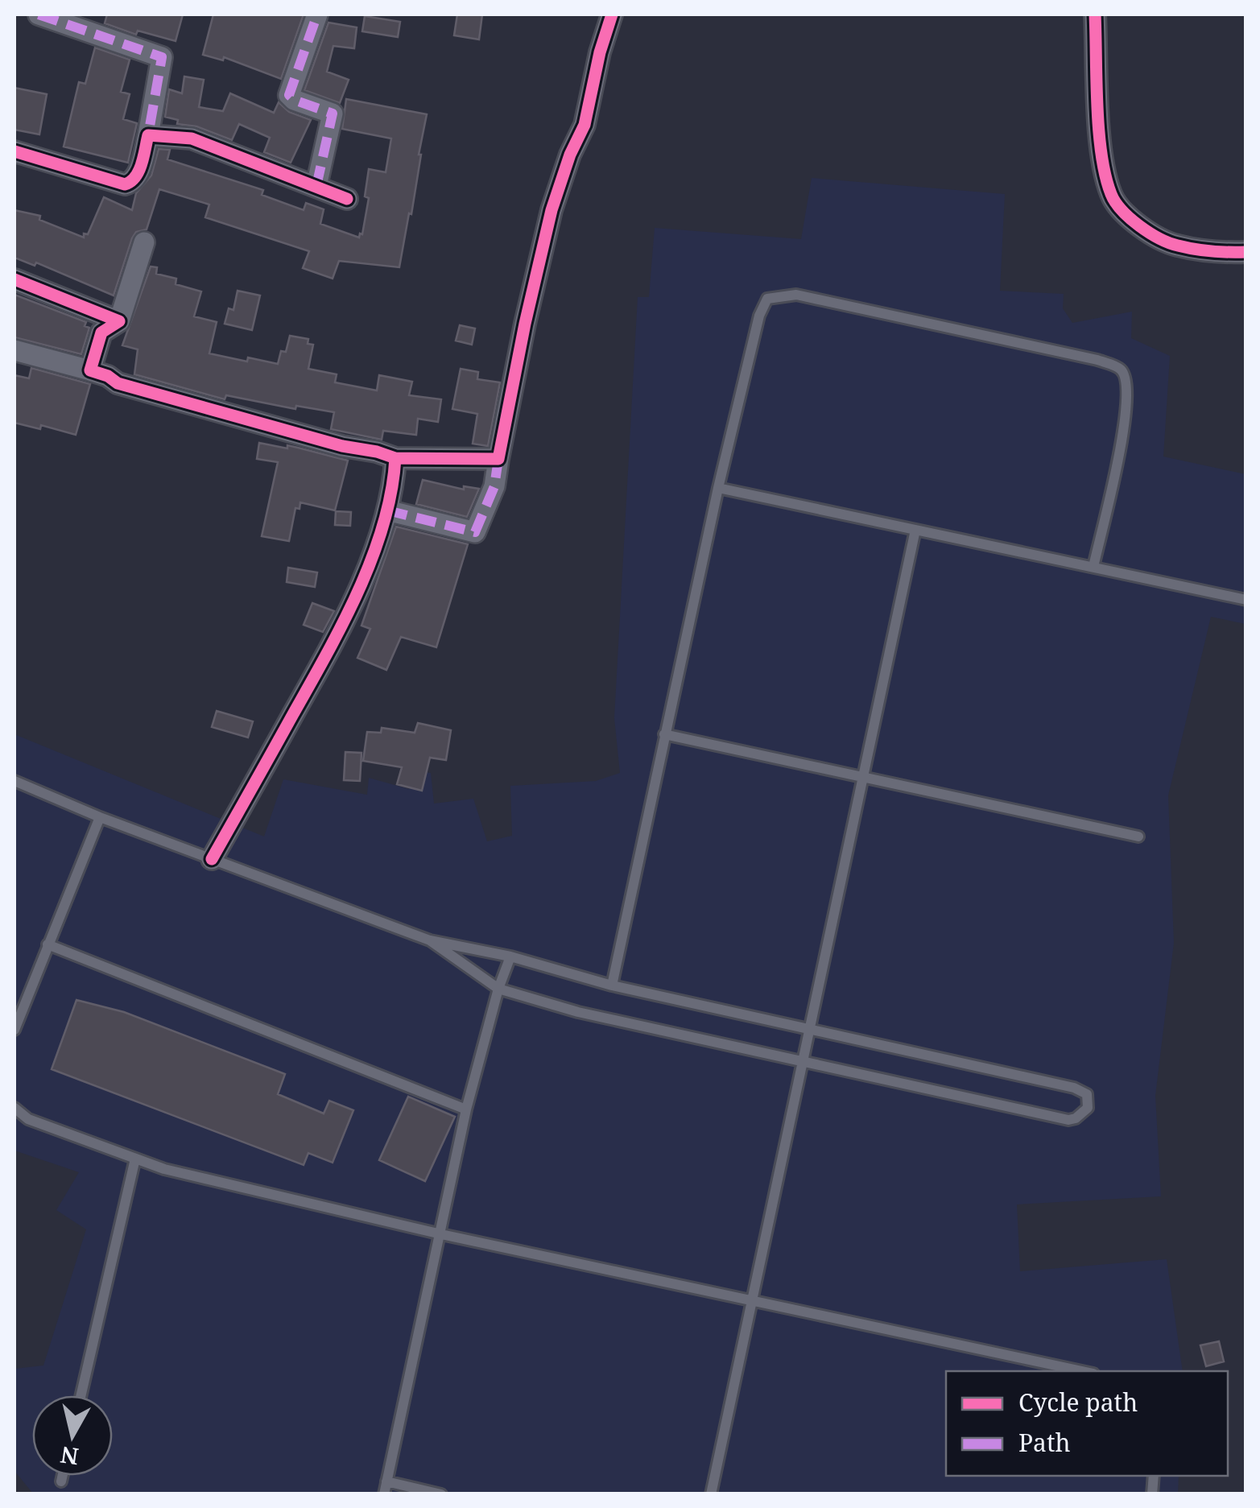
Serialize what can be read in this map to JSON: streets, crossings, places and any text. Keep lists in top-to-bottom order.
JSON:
{
  "legend": ["Cycle path", "Path"],
  "north": "bottom"
}
